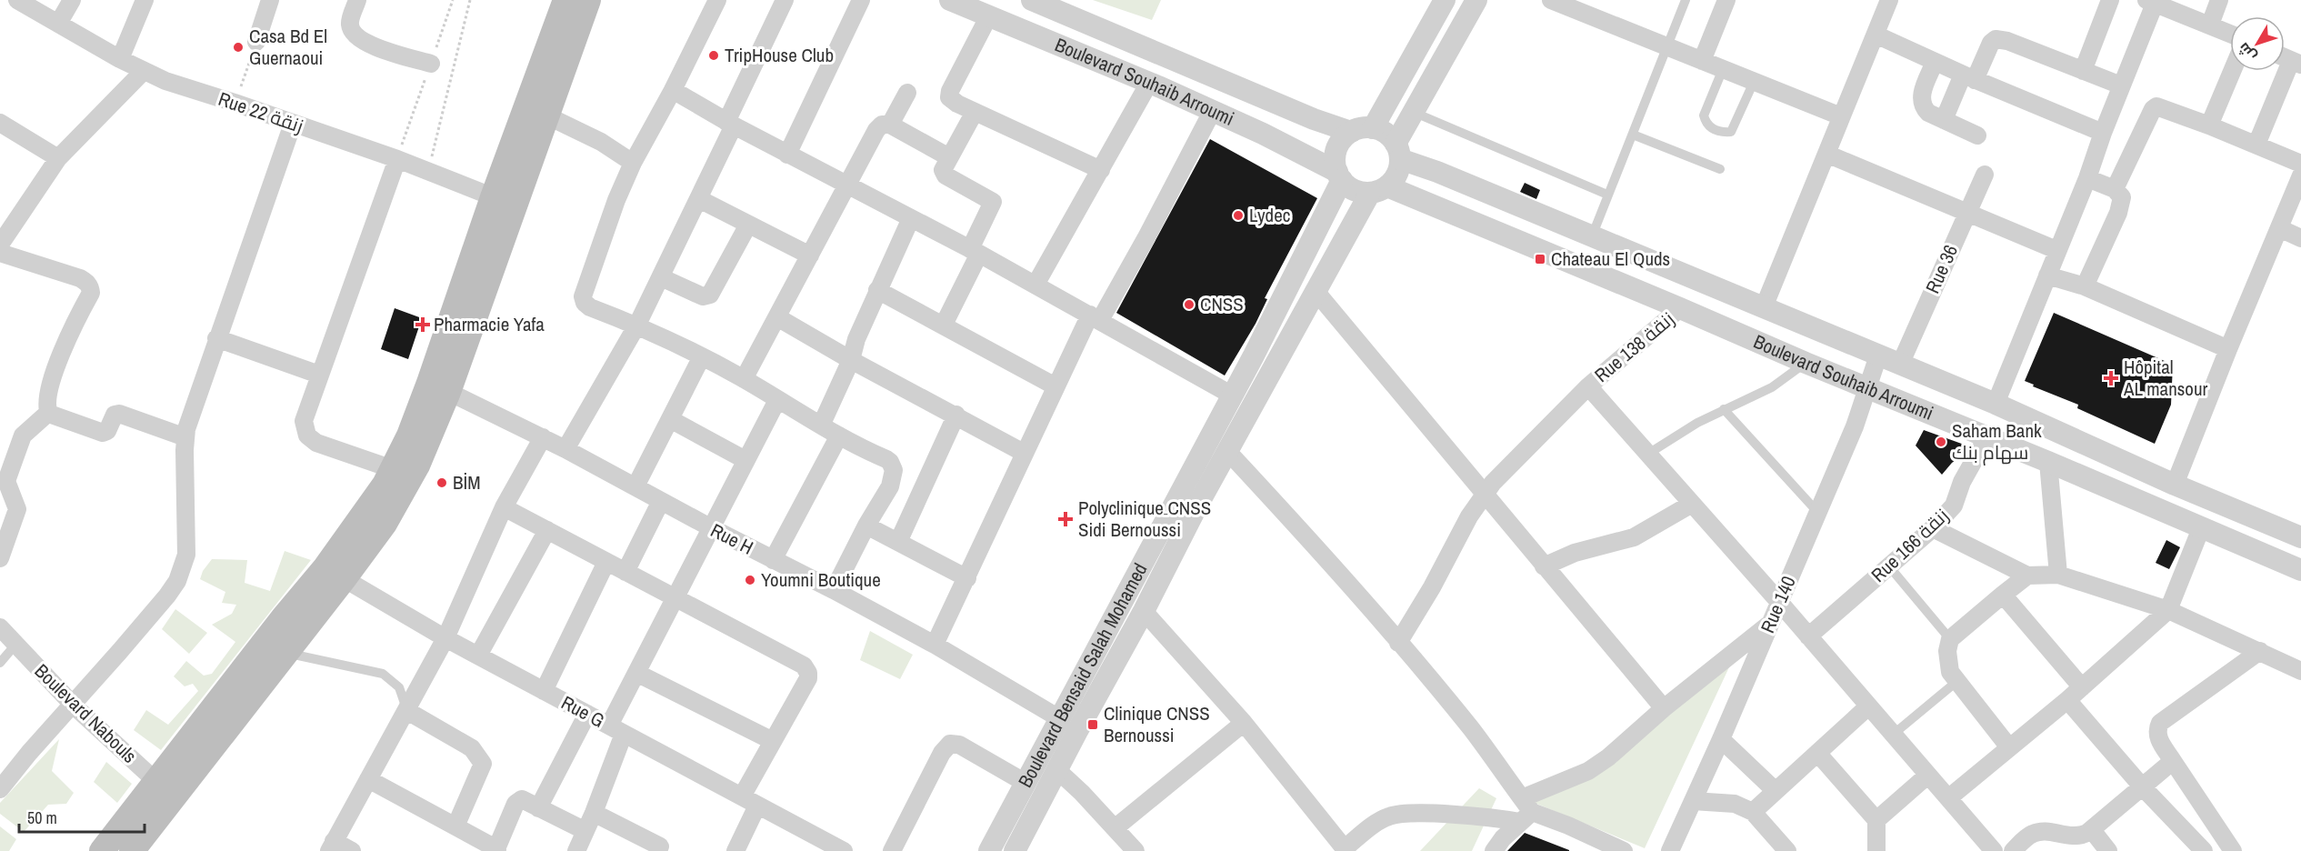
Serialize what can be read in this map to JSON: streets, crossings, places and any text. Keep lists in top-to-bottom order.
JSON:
{
  "streets": {
    "street": [
      "Boulevard Souhaib Arroumi",
      "Rue 22 زنقة",
      "Rue 36",
      "Rue 138 زنقة",
      "Rue H",
      "Rue 166 زنقة",
      "Rue 140",
      "Boulevard Bensaid Salah Mohamed",
      "Rue G",
      "Boulevard Nabouls"
    ]
  },
  "crossings": [
    ["Boulevard Souhaib Arroumi", "Rue 36"],
    ["Boulevard Souhaib Arroumi", "Rue 138 زنقة"],
    ["Boulevard Souhaib Arroumi", "Rue 166 زنقة"],
    ["Boulevard Souhaib Arroumi", "Rue 140"],
    ["Boulevard Souhaib Arroumi", "Boulevard Bensaid Salah Mohamed"],
    ["Rue H", "Boulevard Bensaid Salah Mohamed"]
  ],
  "places": {
    "other": [
      "Casa Bd El Guernaoui",
      "TripHouse Club",
      "Lydec",
      "CNSS",
      "Saham Bank سهام بنك",
      "BİM",
      "Youmni Boutique"
    ],
    "transit": ["Chateau El Quds", "Clinique CNSS Bernoussi"],
    "health": ["Pharmacie Yafa", "Hôpital AL mansour", "Polyclinique ِCNSS Sidi Bernoussi"]
  },
  "scale_bar": "50 m",
  "north": "bottom left"
}
